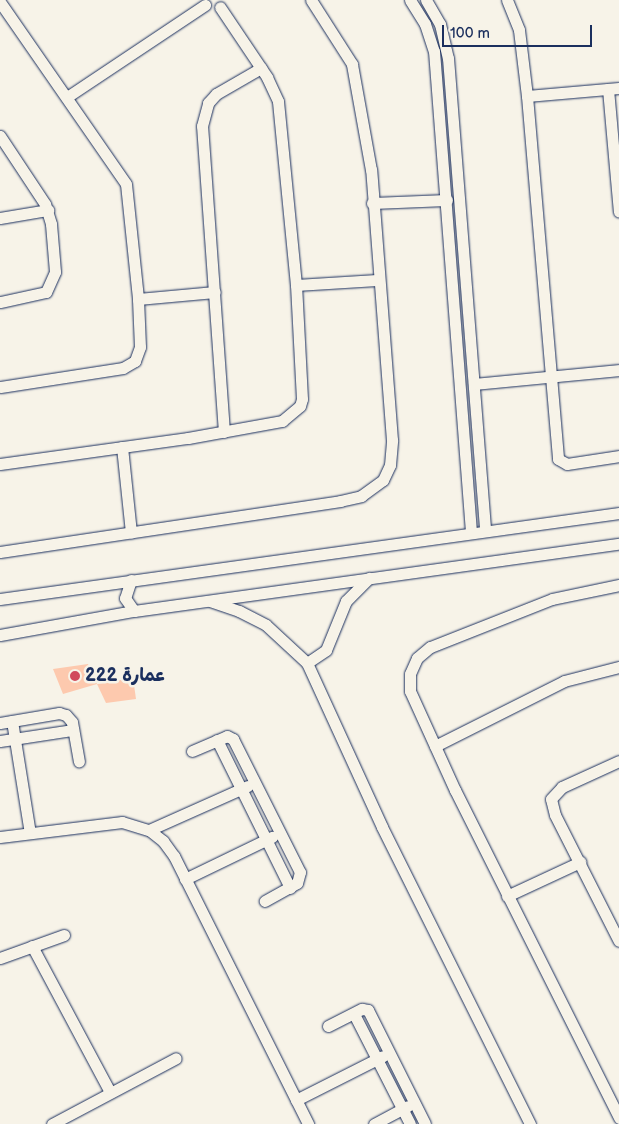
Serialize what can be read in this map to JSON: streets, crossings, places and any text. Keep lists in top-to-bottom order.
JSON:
{
  "places": ["عمارة 222"],
  "scale_bar": "100 m"
}
